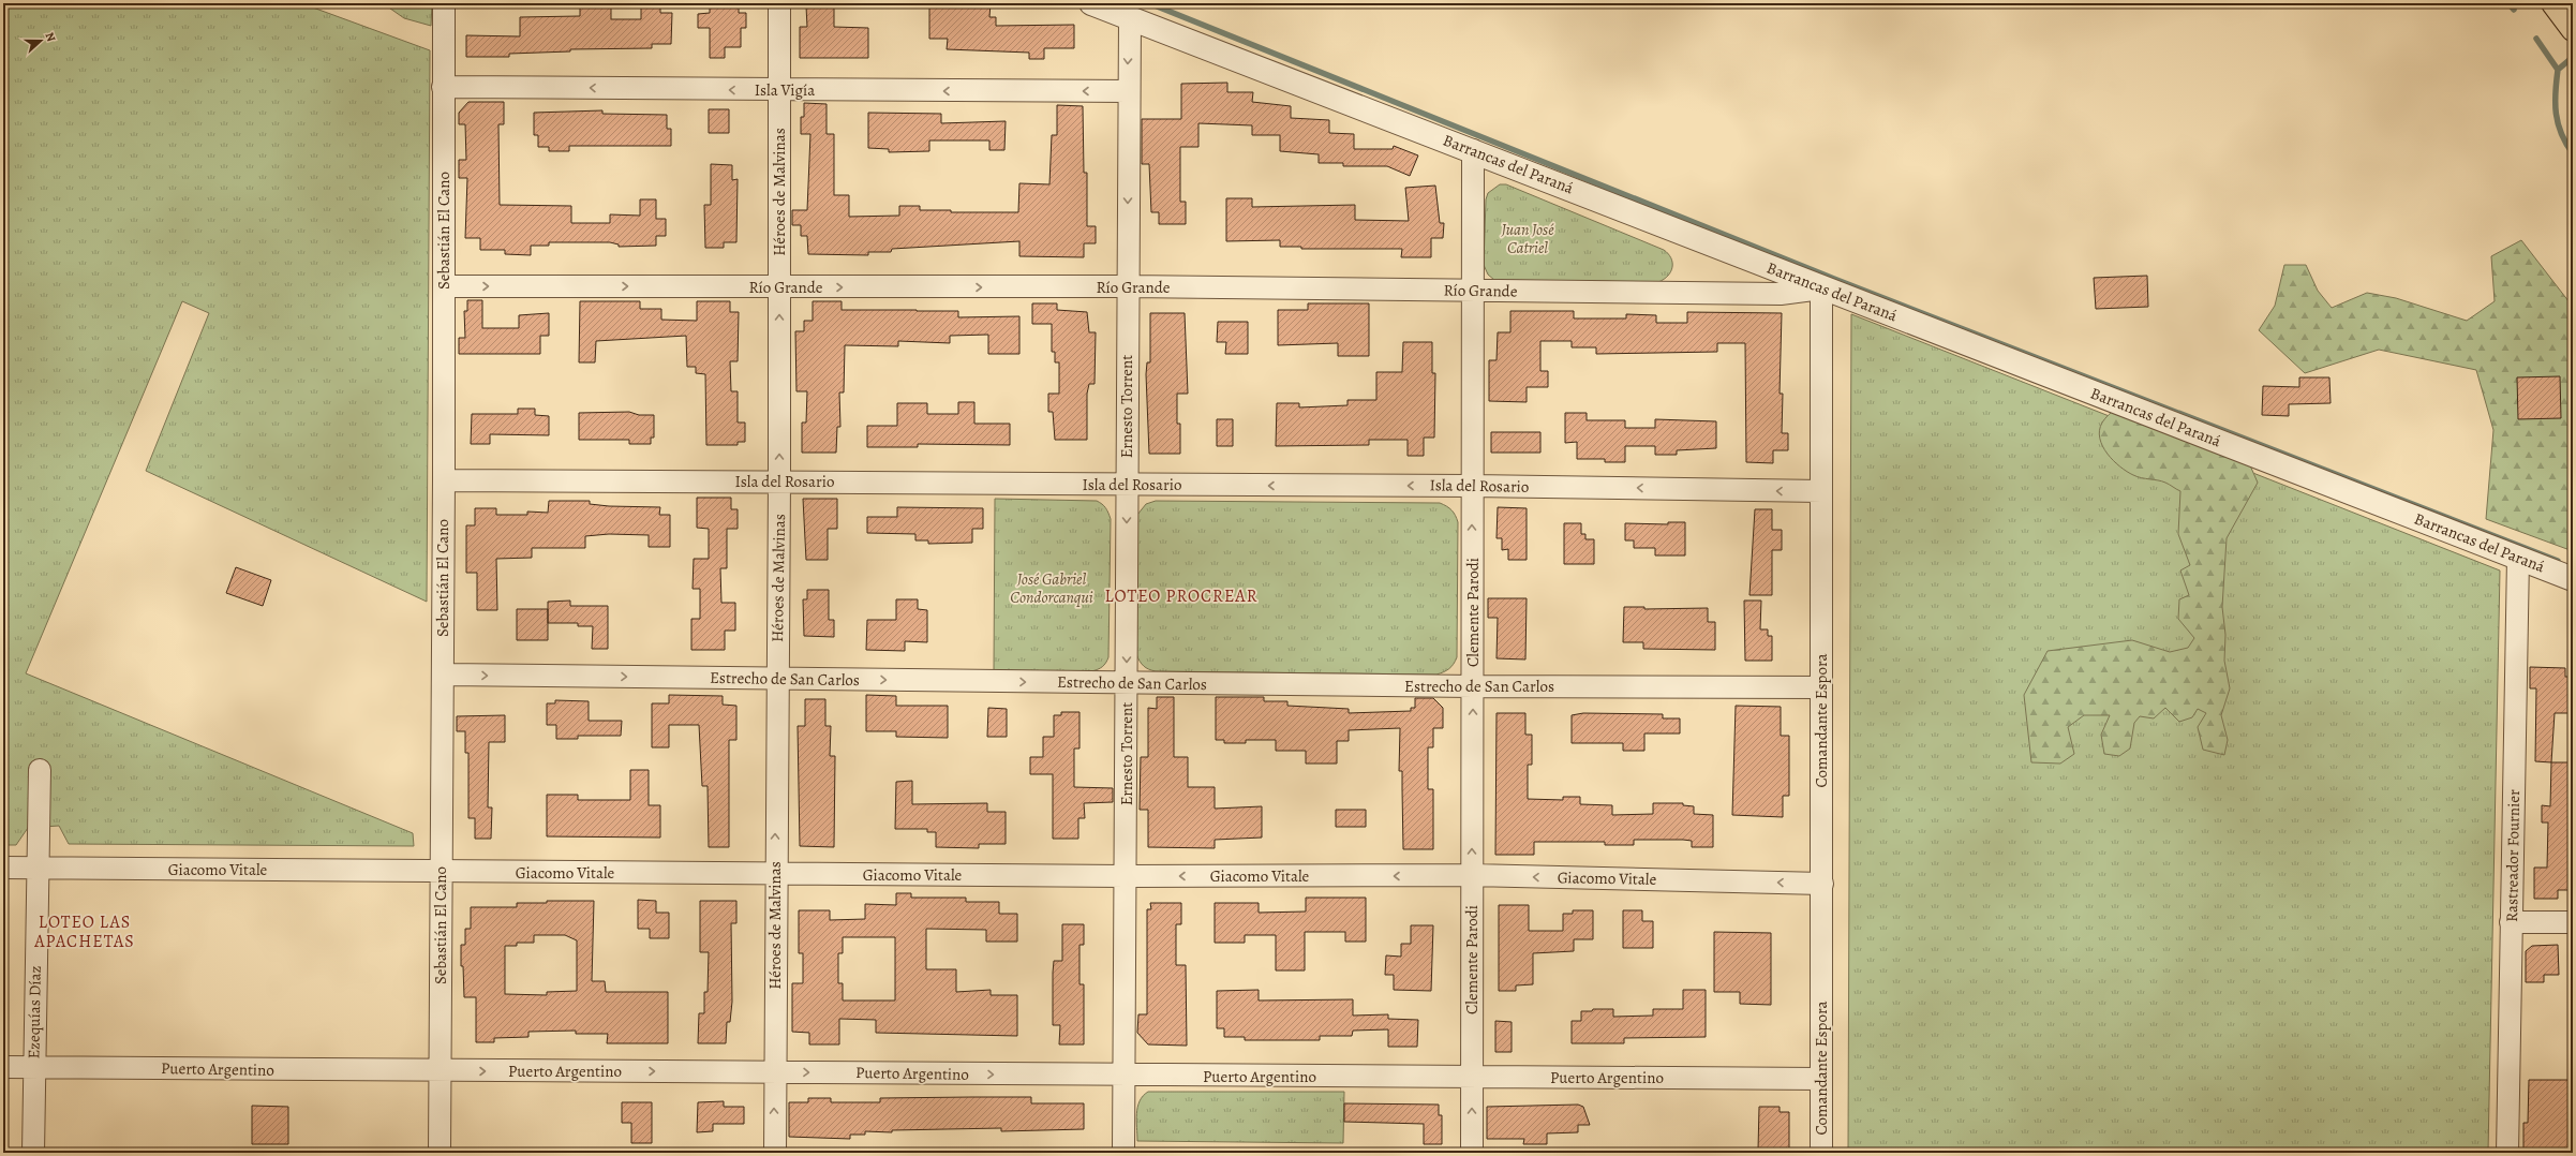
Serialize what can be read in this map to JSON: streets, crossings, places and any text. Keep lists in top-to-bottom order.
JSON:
{
  "streets": {
    "street": [
      "Isla Vigía",
      "Barrancas del Paraná",
      "Héroes de Malvinas",
      "Sebastián El Cano",
      "Río Grande",
      "Ernesto Torrent",
      "Isla del Rosario",
      "Clemente Parodi",
      "Estrecho de San Carlos",
      "Comandante Espora",
      "Rastreador Fournier",
      "Giacomo Vitale",
      "Ezequías Díaz",
      "Puerto Argentino"
    ]
  },
  "crossings": [
    ["Isla Vigía", "Héroes de Malvinas"],
    ["Isla Vigía", "Sebastián El Cano"],
    ["Isla Vigía", "Ernesto Torrent"],
    ["Barrancas del Paraná", "Río Grande"],
    ["Barrancas del Paraná", "Ernesto Torrent"],
    ["Barrancas del Paraná", "Clemente Parodi"],
    ["Barrancas del Paraná", "Comandante Espora"],
    ["Barrancas del Paraná", "Rastreador Fournier"],
    ["Héroes de Malvinas", "Río Grande"],
    ["Héroes de Malvinas", "Isla del Rosario"],
    ["Héroes de Malvinas", "Estrecho de San Carlos"],
    ["Héroes de Malvinas", "Giacomo Vitale"],
    ["Héroes de Malvinas", "Puerto Argentino"],
    ["Sebastián El Cano", "Río Grande"],
    ["Sebastián El Cano", "Isla del Rosario"],
    ["Sebastián El Cano", "Estrecho de San Carlos"],
    ["Sebastián El Cano", "Giacomo Vitale"],
    ["Sebastián El Cano", "Puerto Argentino"],
    ["Río Grande", "Ernesto Torrent"],
    ["Río Grande", "Clemente Parodi"],
    ["Río Grande", "Comandante Espora"],
    ["Ernesto Torrent", "Isla del Rosario"],
    ["Ernesto Torrent", "Estrecho de San Carlos"],
    ["Ernesto Torrent", "Giacomo Vitale"],
    ["Ernesto Torrent", "Puerto Argentino"],
    ["Isla del Rosario", "Clemente Parodi"],
    ["Isla del Rosario", "Comandante Espora"],
    ["Clemente Parodi", "Estrecho de San Carlos"],
    ["Clemente Parodi", "Giacomo Vitale"],
    ["Clemente Parodi", "Puerto Argentino"],
    ["Estrecho de San Carlos", "Comandante Espora"],
    ["Comandante Espora", "Giacomo Vitale"],
    ["Comandante Espora", "Puerto Argentino"],
    ["Giacomo Vitale", "Ezequías Díaz"],
    ["Ezequías Díaz", "Puerto Argentino"]
  ],
  "one_way": [
    "Isla Vigía",
    "Héroes de Malvinas",
    "Río Grande",
    "Ernesto Torrent",
    "Isla del Rosario",
    "Clemente Parodi",
    "Estrecho de San Carlos",
    "Giacomo Vitale",
    "Puerto Argentino"
  ],
  "districts": ["LOTEO PROCREAR", "LOTEO LAS APACHETAS"],
  "parks": ["Juan José Catriel", "José Gabriel Condorcanqui"],
  "north": "right"
}
